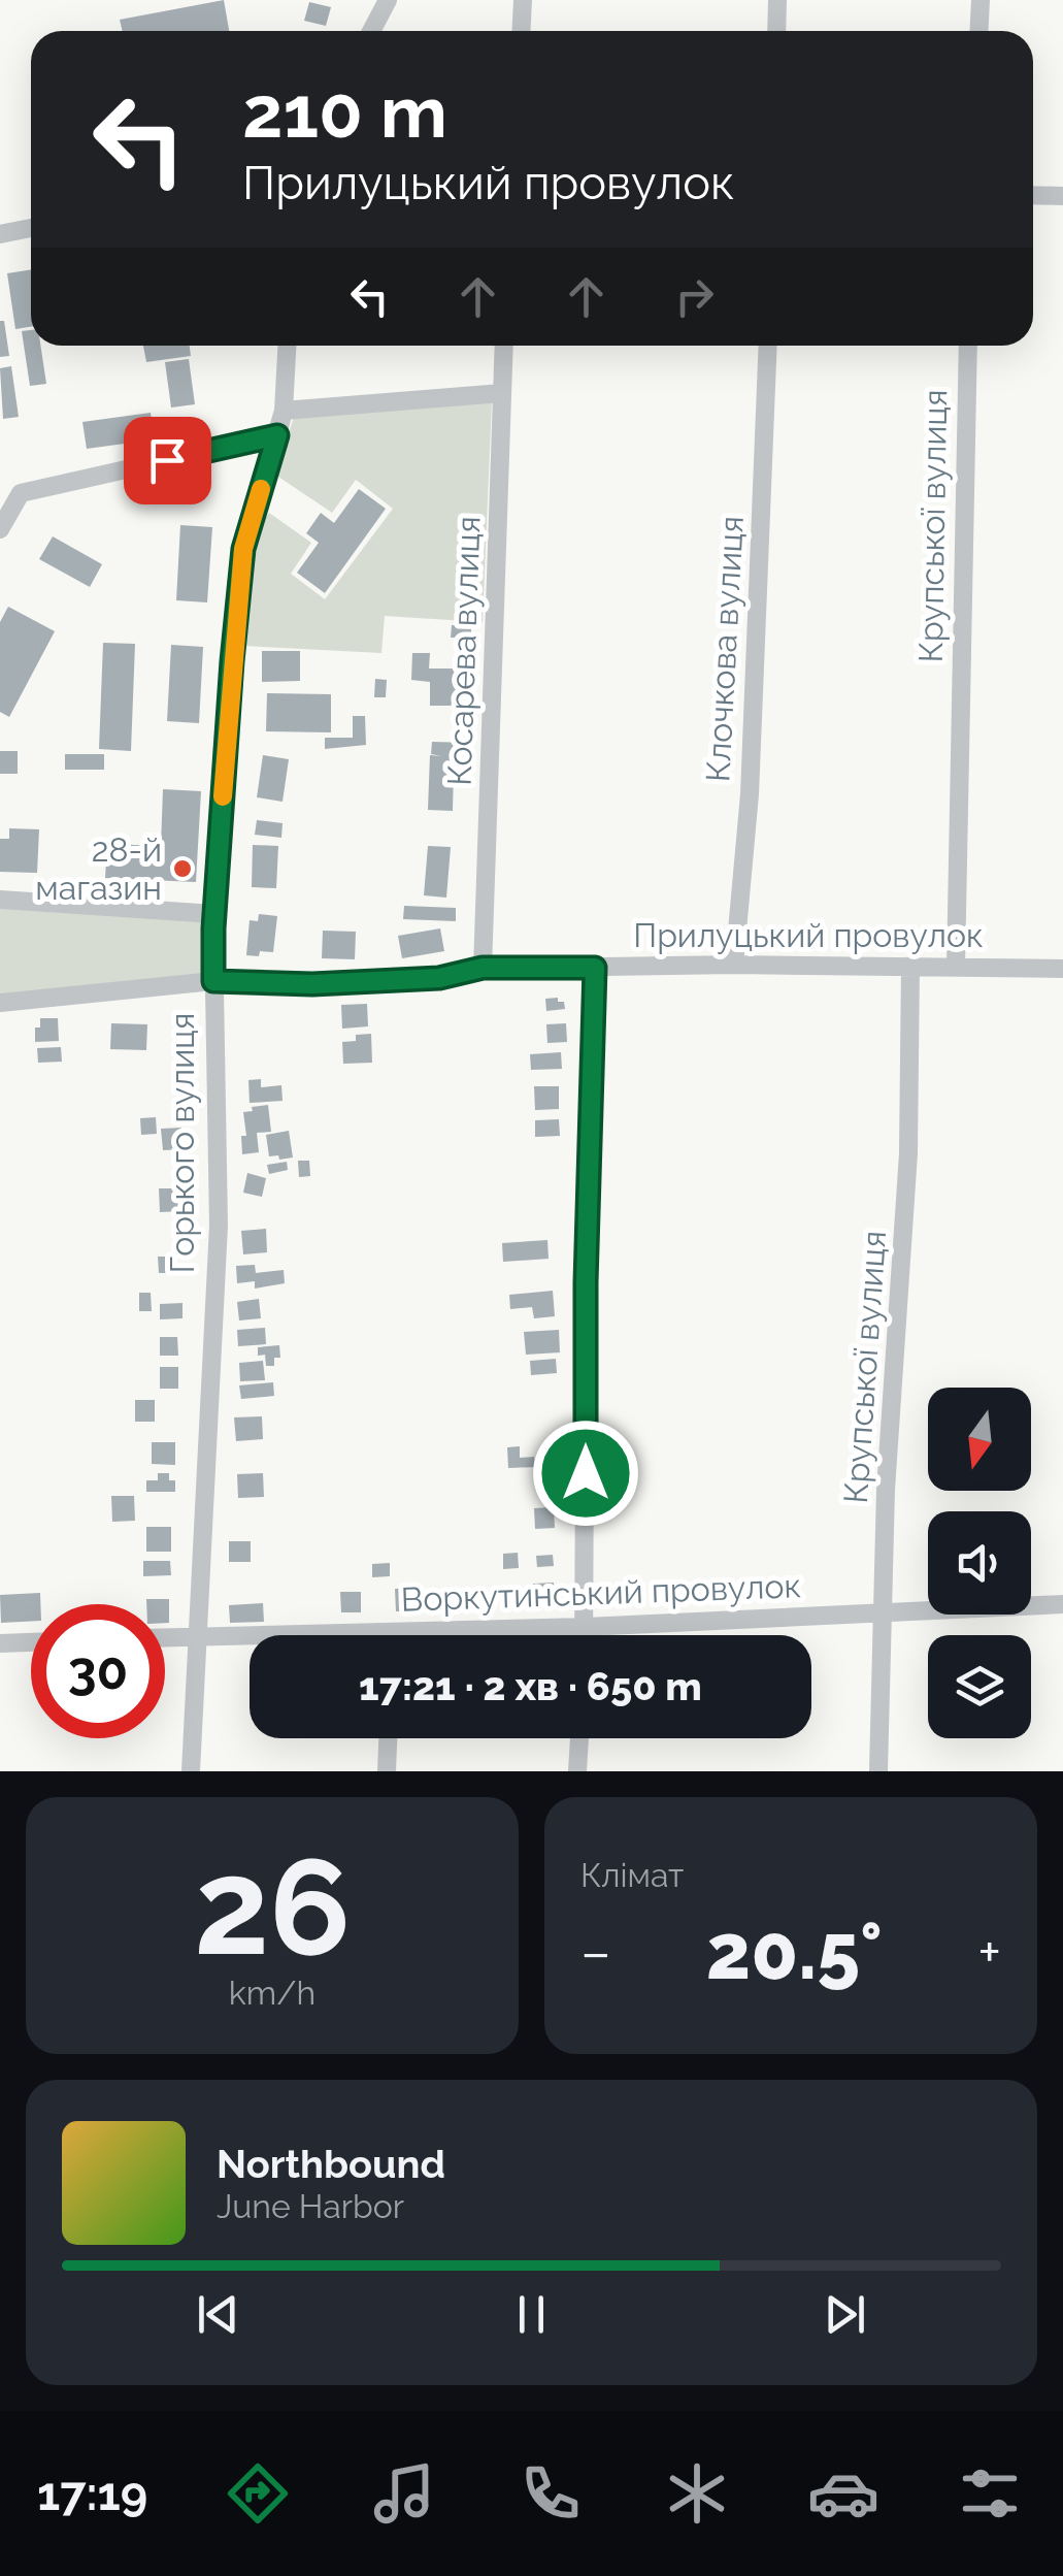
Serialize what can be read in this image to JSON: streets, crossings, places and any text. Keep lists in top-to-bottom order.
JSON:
{
  "streets": {
    "street": [
      "Крупської вулиця",
      "Клочкова вулиця",
      "Косарева вулиця",
      "Прилуцький провулок",
      "Горького вулиця",
      "Воркутинський провулок"
    ]
  },
  "crossings": [
    ["Крупської вулиця", "Прилуцький провулок"],
    ["Крупської вулиця", "Воркутинський провулок"],
    ["Клочкова вулиця", "Прилуцький провулок"],
    ["Косарева вулиця", "Прилуцький провулок"],
    ["Прилуцький провулок", "Горького вулиця"],
    ["Горького вулиця", "Воркутинський провулок"]
  ],
  "places": ["28-й магазин"],
  "north": "bottom",
  "page": {
    "turn": ["210 m", "Прилуцький провулок"],
    "limit": "30",
    "trip": "17:21 · 2 хв · 650 m",
    "tile": [
      ["26", "km/h"],
      "Клімат"
    ],
    "heat": ["−", "20.5°", "+"],
    "song": ["Northbound", "June Harbor"],
    "tabs": "17:19"
  }
}
